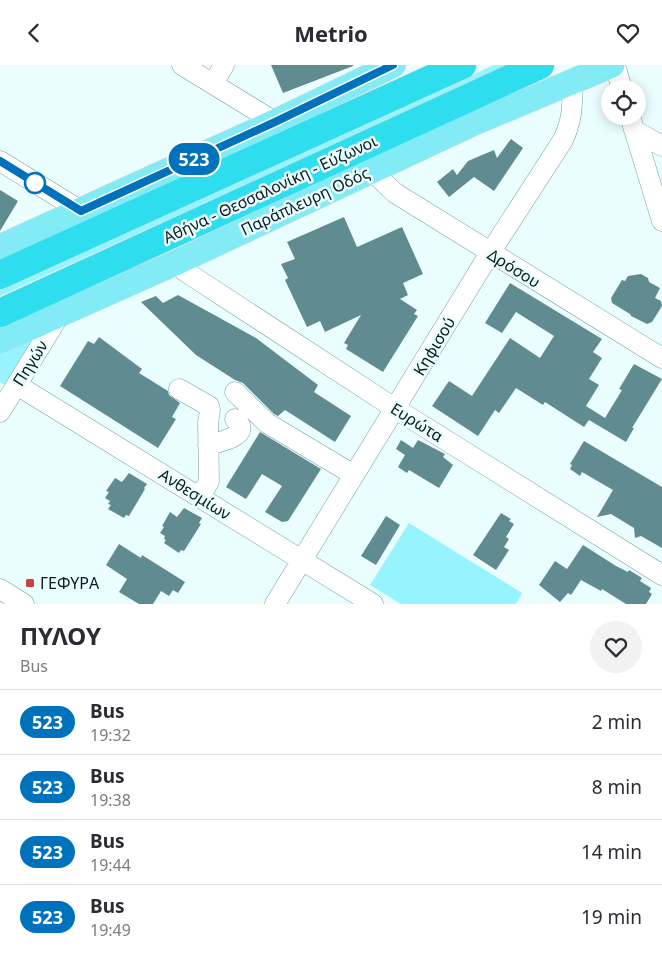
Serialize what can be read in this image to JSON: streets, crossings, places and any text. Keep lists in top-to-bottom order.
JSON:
{
  "streets": {
    "highway": ["Αθήνα - Θεσσαλονίκη - Εύζωνοι"],
    "main road": ["Παράπλευρη Οδός"],
    "street": [
      "Δρόσου",
      "Κηφισού",
      "Πηγών",
      "Ευρώτα",
      "Ανθεσμίων"
    ]
  },
  "crossings": [
    ["Παράπλευρη Οδός", "Δρόσου"],
    ["Παράπλευρη Οδός", "Κηφισού"],
    ["Παράπλευρη Οδός", "Πηγών"],
    ["Παράπλευρη Οδός", "Ευρώτα"],
    ["Δρόσου", "Κηφισού"],
    ["Κηφισού", "Ευρώτα"],
    ["Κηφισού", "Ανθεσμίων"],
    ["Πηγών", "Ανθεσμίων"]
  ],
  "places": {
    "transit": ["ΓΕΦΥΡΑ"]
  },
  "lines": ["bus line 523"],
  "page": {
    "header": "Metrio",
    "on_map": "523",
    "heading": ["ΠΥΛΟΥ", "Bus"],
    "list": [
      {
        "mark": "523",
        "name": "Bus",
        "note": "19:32",
        "value": "2 min"
      },
      {
        "mark": "523",
        "name": "Bus",
        "note": "19:38",
        "value": "8 min"
      },
      {
        "mark": "523",
        "name": "Bus",
        "note": "19:44",
        "value": "14 min"
      },
      {
        "mark": "523",
        "name": "Bus",
        "note": "19:49",
        "value": "19 min"
      }
    ]
  }
}
